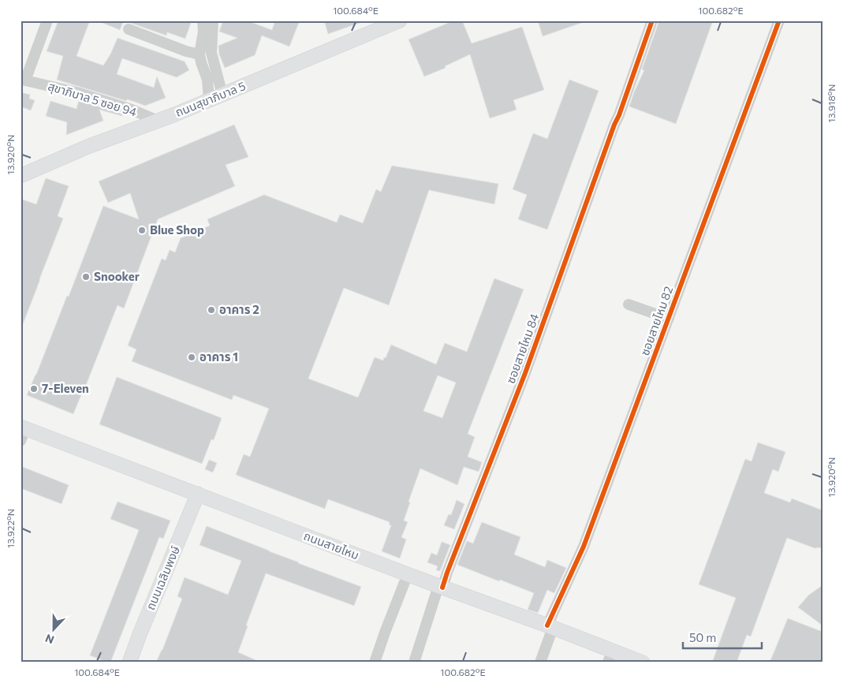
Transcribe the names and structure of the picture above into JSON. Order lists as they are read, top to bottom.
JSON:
{
  "streets": {
    "main road": ["ถนนสุขาภิบาล 5", "ถนนสายไหม", "ถนนเฉลิมพงษ์"],
    "street": ["สุขาภิบาล 5 ซอย 94", "ซอยสายไหม 82", "ซอยสายไหม 84"]
  },
  "crossings": [
    ["สุขาภิบาล 5 ซอย 94", "ถนนสุขาภิบาล 5"],
    ["ซอยสายไหม 82", "ถนนสายไหม"],
    ["ซอยสายไหม 84", "ถนนสายไหม"],
    ["ถนนสายไหม", "ถนนเฉลิมพงษ์"]
  ],
  "places": [
    "Blue Shop",
    "Snooker",
    "อาคาร 2",
    "อาคาร 1",
    "7-Eleven"
  ],
  "scale_bar": "50 m",
  "north": "bottom",
  "coordinates": [
    "100.684°E",
    "100.682°E",
    "13.918°N",
    "13.920°N",
    "13.922°N"
  ]
}
